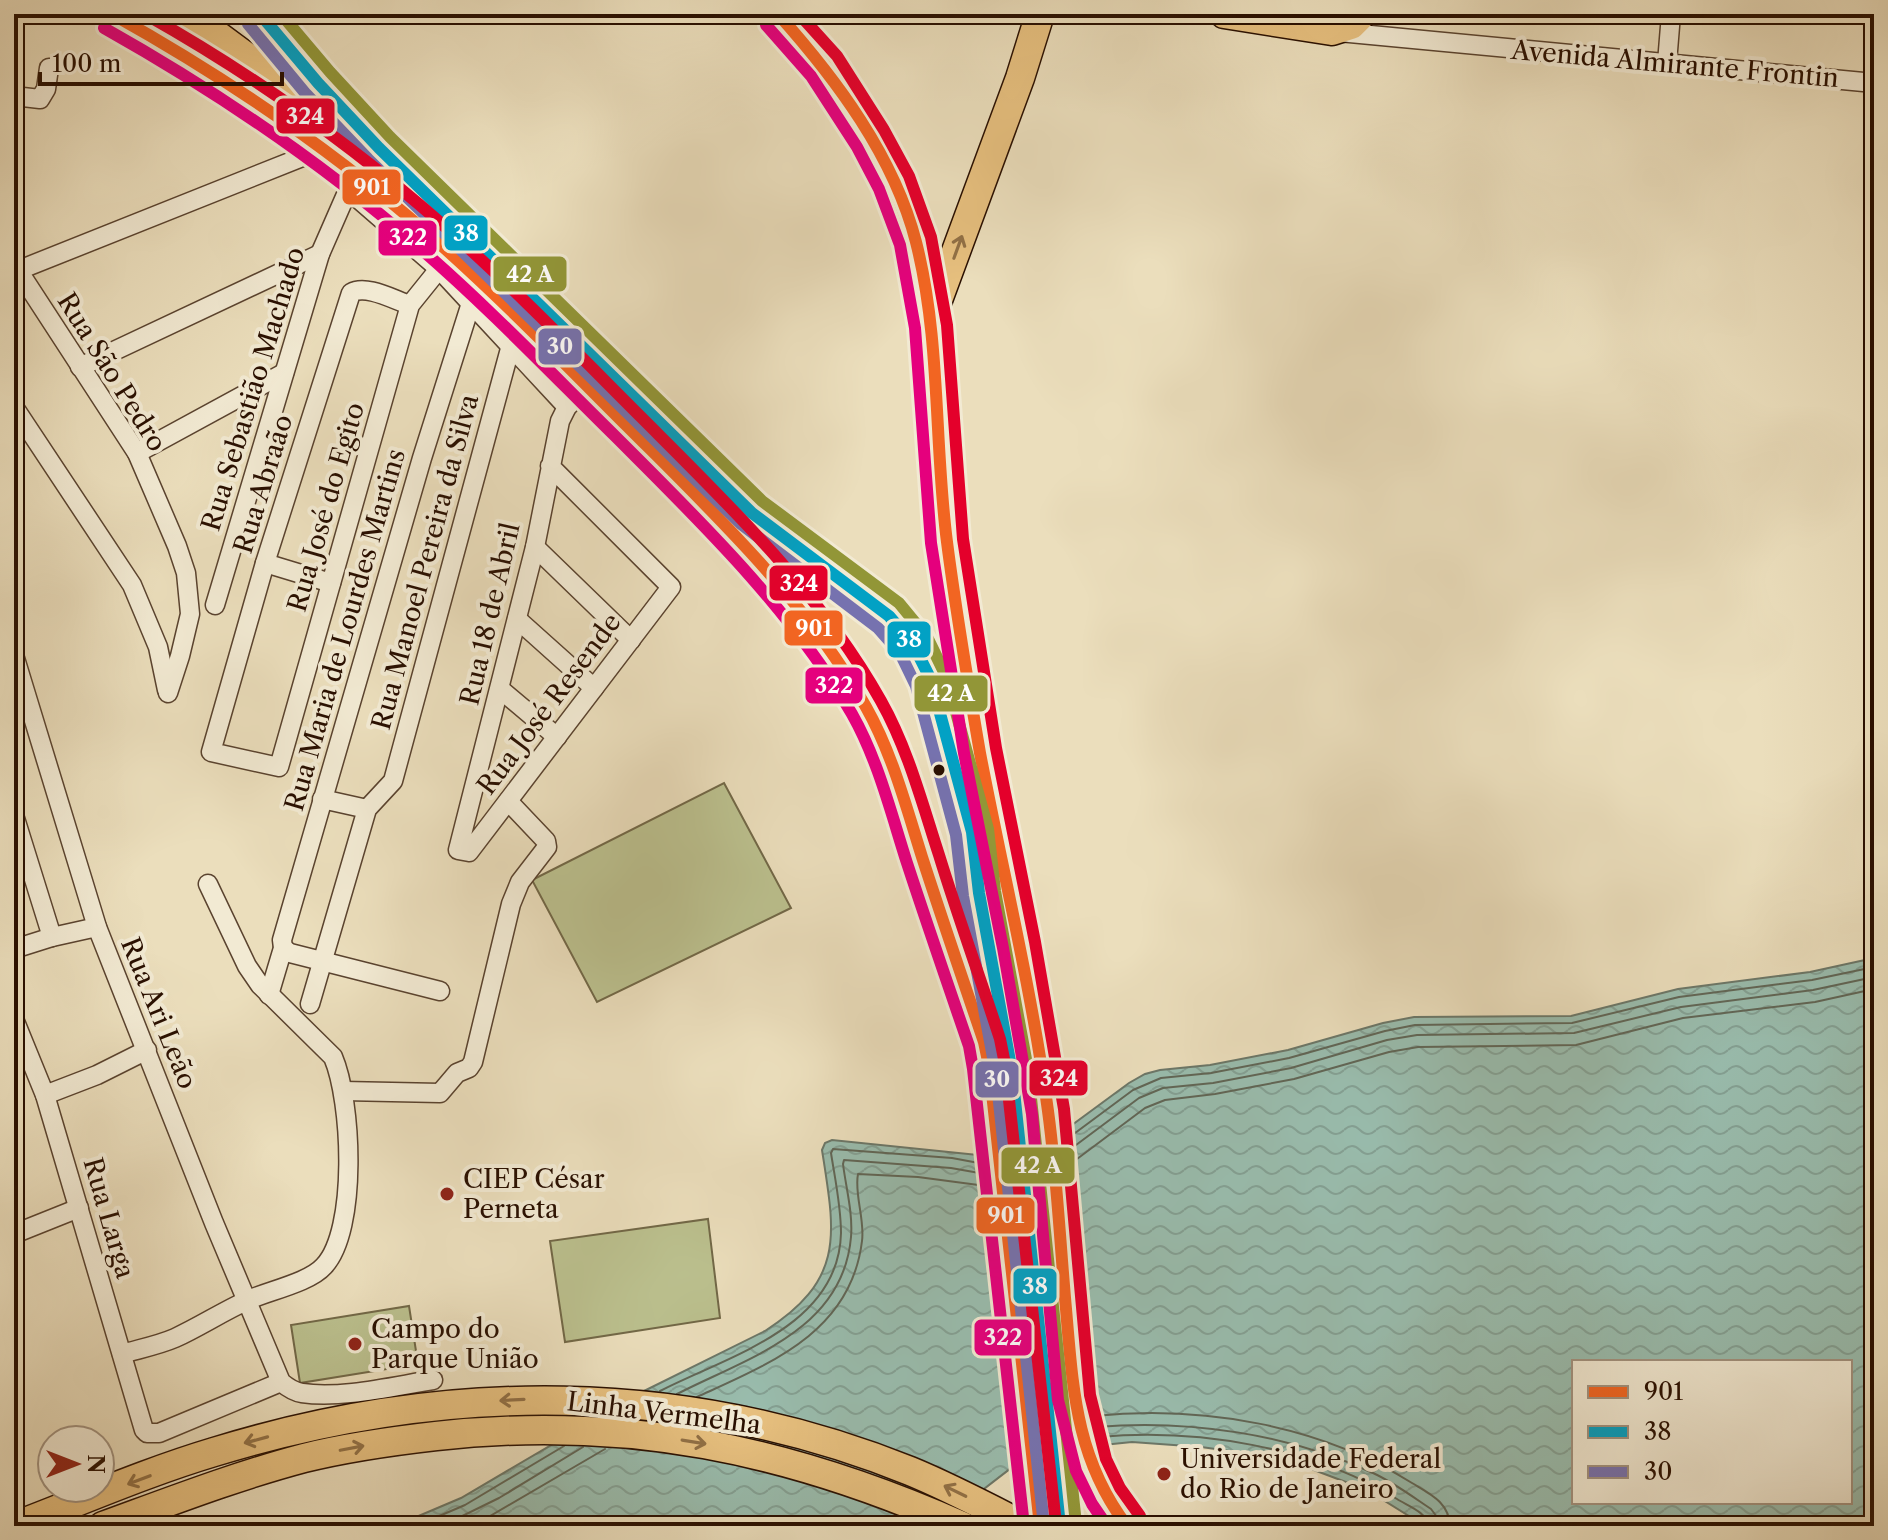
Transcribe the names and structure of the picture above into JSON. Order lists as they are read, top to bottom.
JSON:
{
  "streets": {
    "highway": ["Avenida Almirante Frontin", "Linha Vermelha"],
    "street": [
      "Rua São Pedro",
      "Rua Sebastião Machado",
      "Rua Abraão",
      "Rua José do Egito",
      "Rua Manoel Pereira da Silva",
      "Rua 18 de Abril",
      "Rua Maria de Lourdes Martins",
      "Rua José Resende",
      "Rua Ari Leão",
      "Rua Larga"
    ]
  },
  "crossings": [
    ["Rua Abraão", "Rua José do Egito"],
    ["Rua 18 de Abril", "Rua José Resende"],
    ["Rua Ari Leão", "Rua Larga"]
  ],
  "places": ["CIEP César Perneta", "Campo do Parque União", "Universidade Federal do Rio de Janeiro"],
  "lines": [
    "transit line 901",
    "transit line 38",
    "transit line 324",
    "transit line 30",
    "transit line 322"
  ],
  "legend": ["901", "38", "30"],
  "scale_bar": "100 m",
  "north": "right"
}
